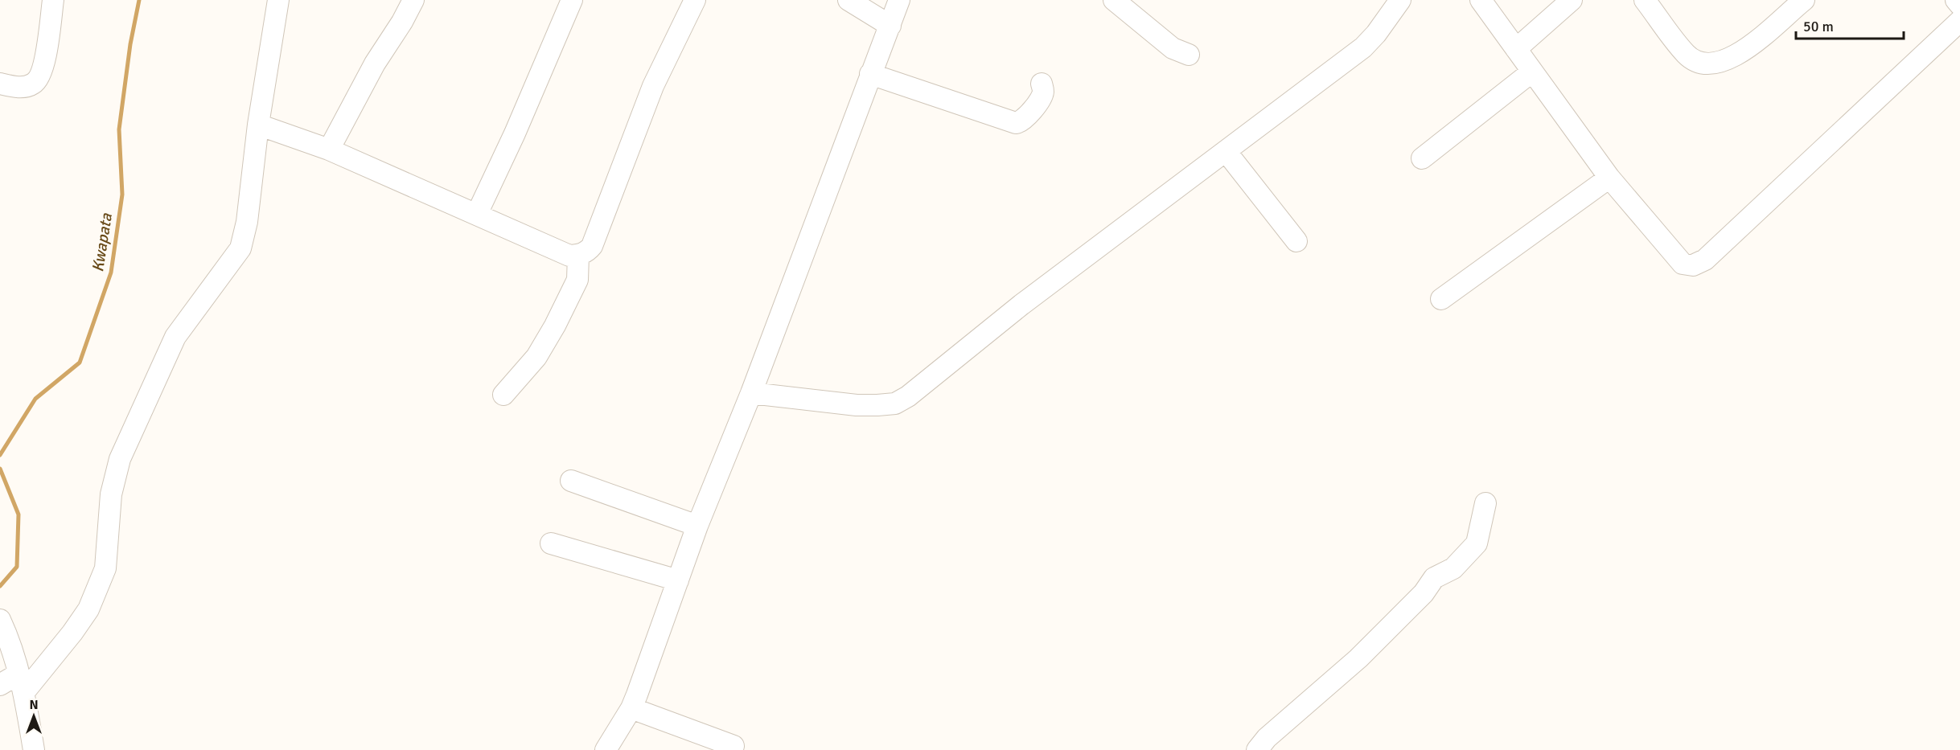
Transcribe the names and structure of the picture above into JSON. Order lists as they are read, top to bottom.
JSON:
{
  "water": ["Kwapata"],
  "scale_bar": "50 m",
  "north": "top"
}
